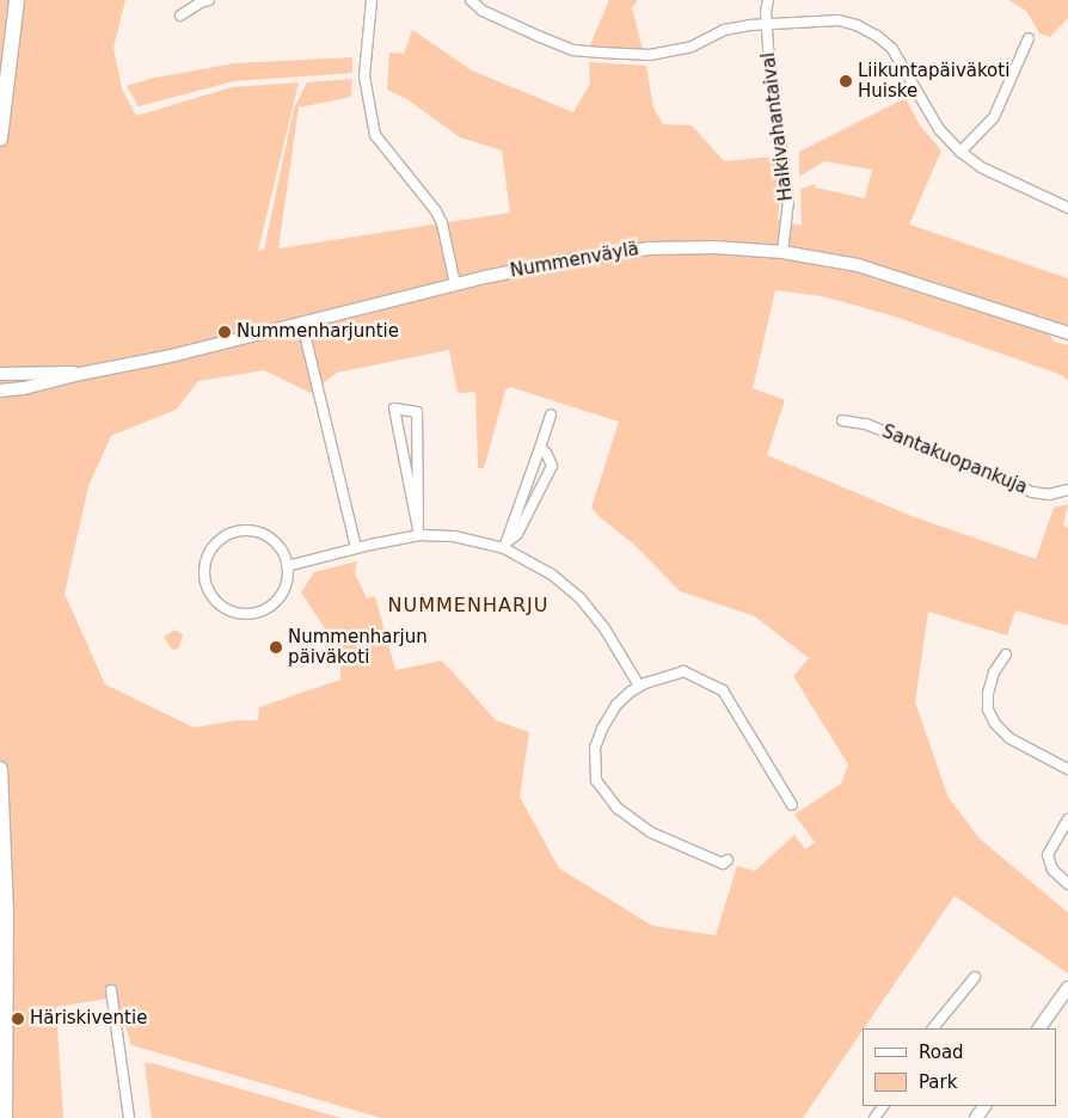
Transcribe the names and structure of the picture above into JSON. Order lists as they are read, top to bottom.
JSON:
{
  "streets": {
    "street": ["Halkivahantaival", "Nummenväylä", "Santakuopankuja"]
  },
  "crossings": [
    ["Halkivahantaival", "Nummenväylä"]
  ],
  "districts": ["NUMMENHARJU"],
  "places": [
    "Liikuntapäiväkoti Huiske",
    "Nummenharjuntie",
    "Nummenharjun päiväkoti",
    "Häriskiventie"
  ],
  "legend": ["Road", "Park"]
}
